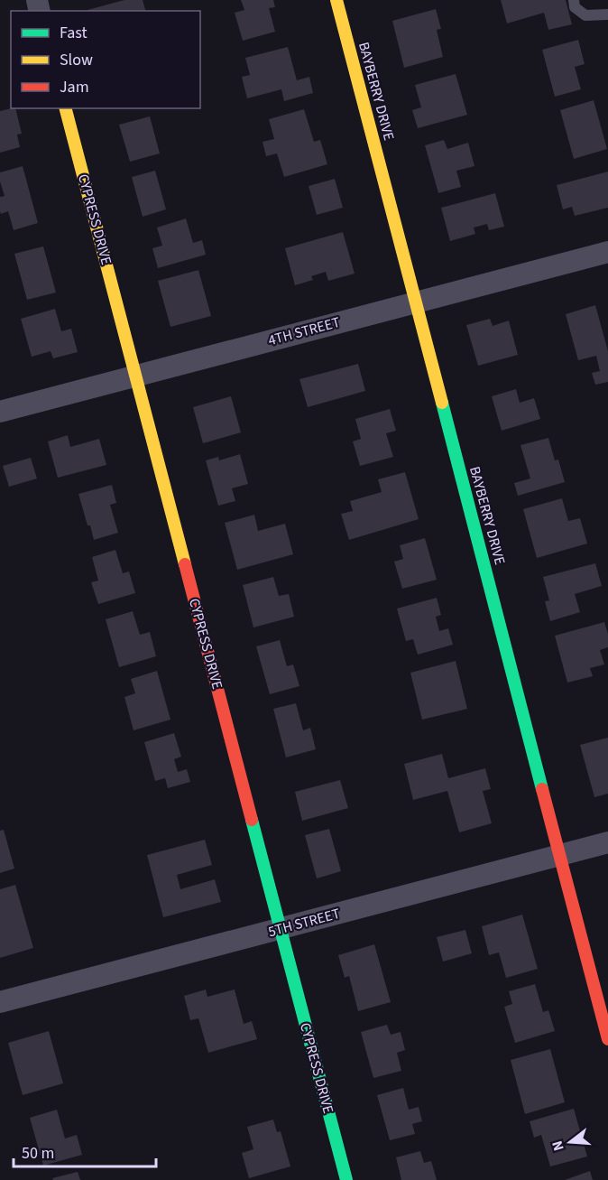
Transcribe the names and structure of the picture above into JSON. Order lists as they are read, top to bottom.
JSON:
{
  "streets": {
    "street": [
      "BAYBERRY DRIVE",
      "CYPRESS DRIVE",
      "4TH STREET",
      "5TH STREET"
    ]
  },
  "crossings": [
    ["BAYBERRY DRIVE", "4TH STREET"],
    ["BAYBERRY DRIVE", "5TH STREET"],
    ["CYPRESS DRIVE", "4TH STREET"],
    ["CYPRESS DRIVE", "5TH STREET"]
  ],
  "legend": ["Fast", "Slow", "Jam"],
  "scale_bar": "50 m",
  "north": "left"
}
